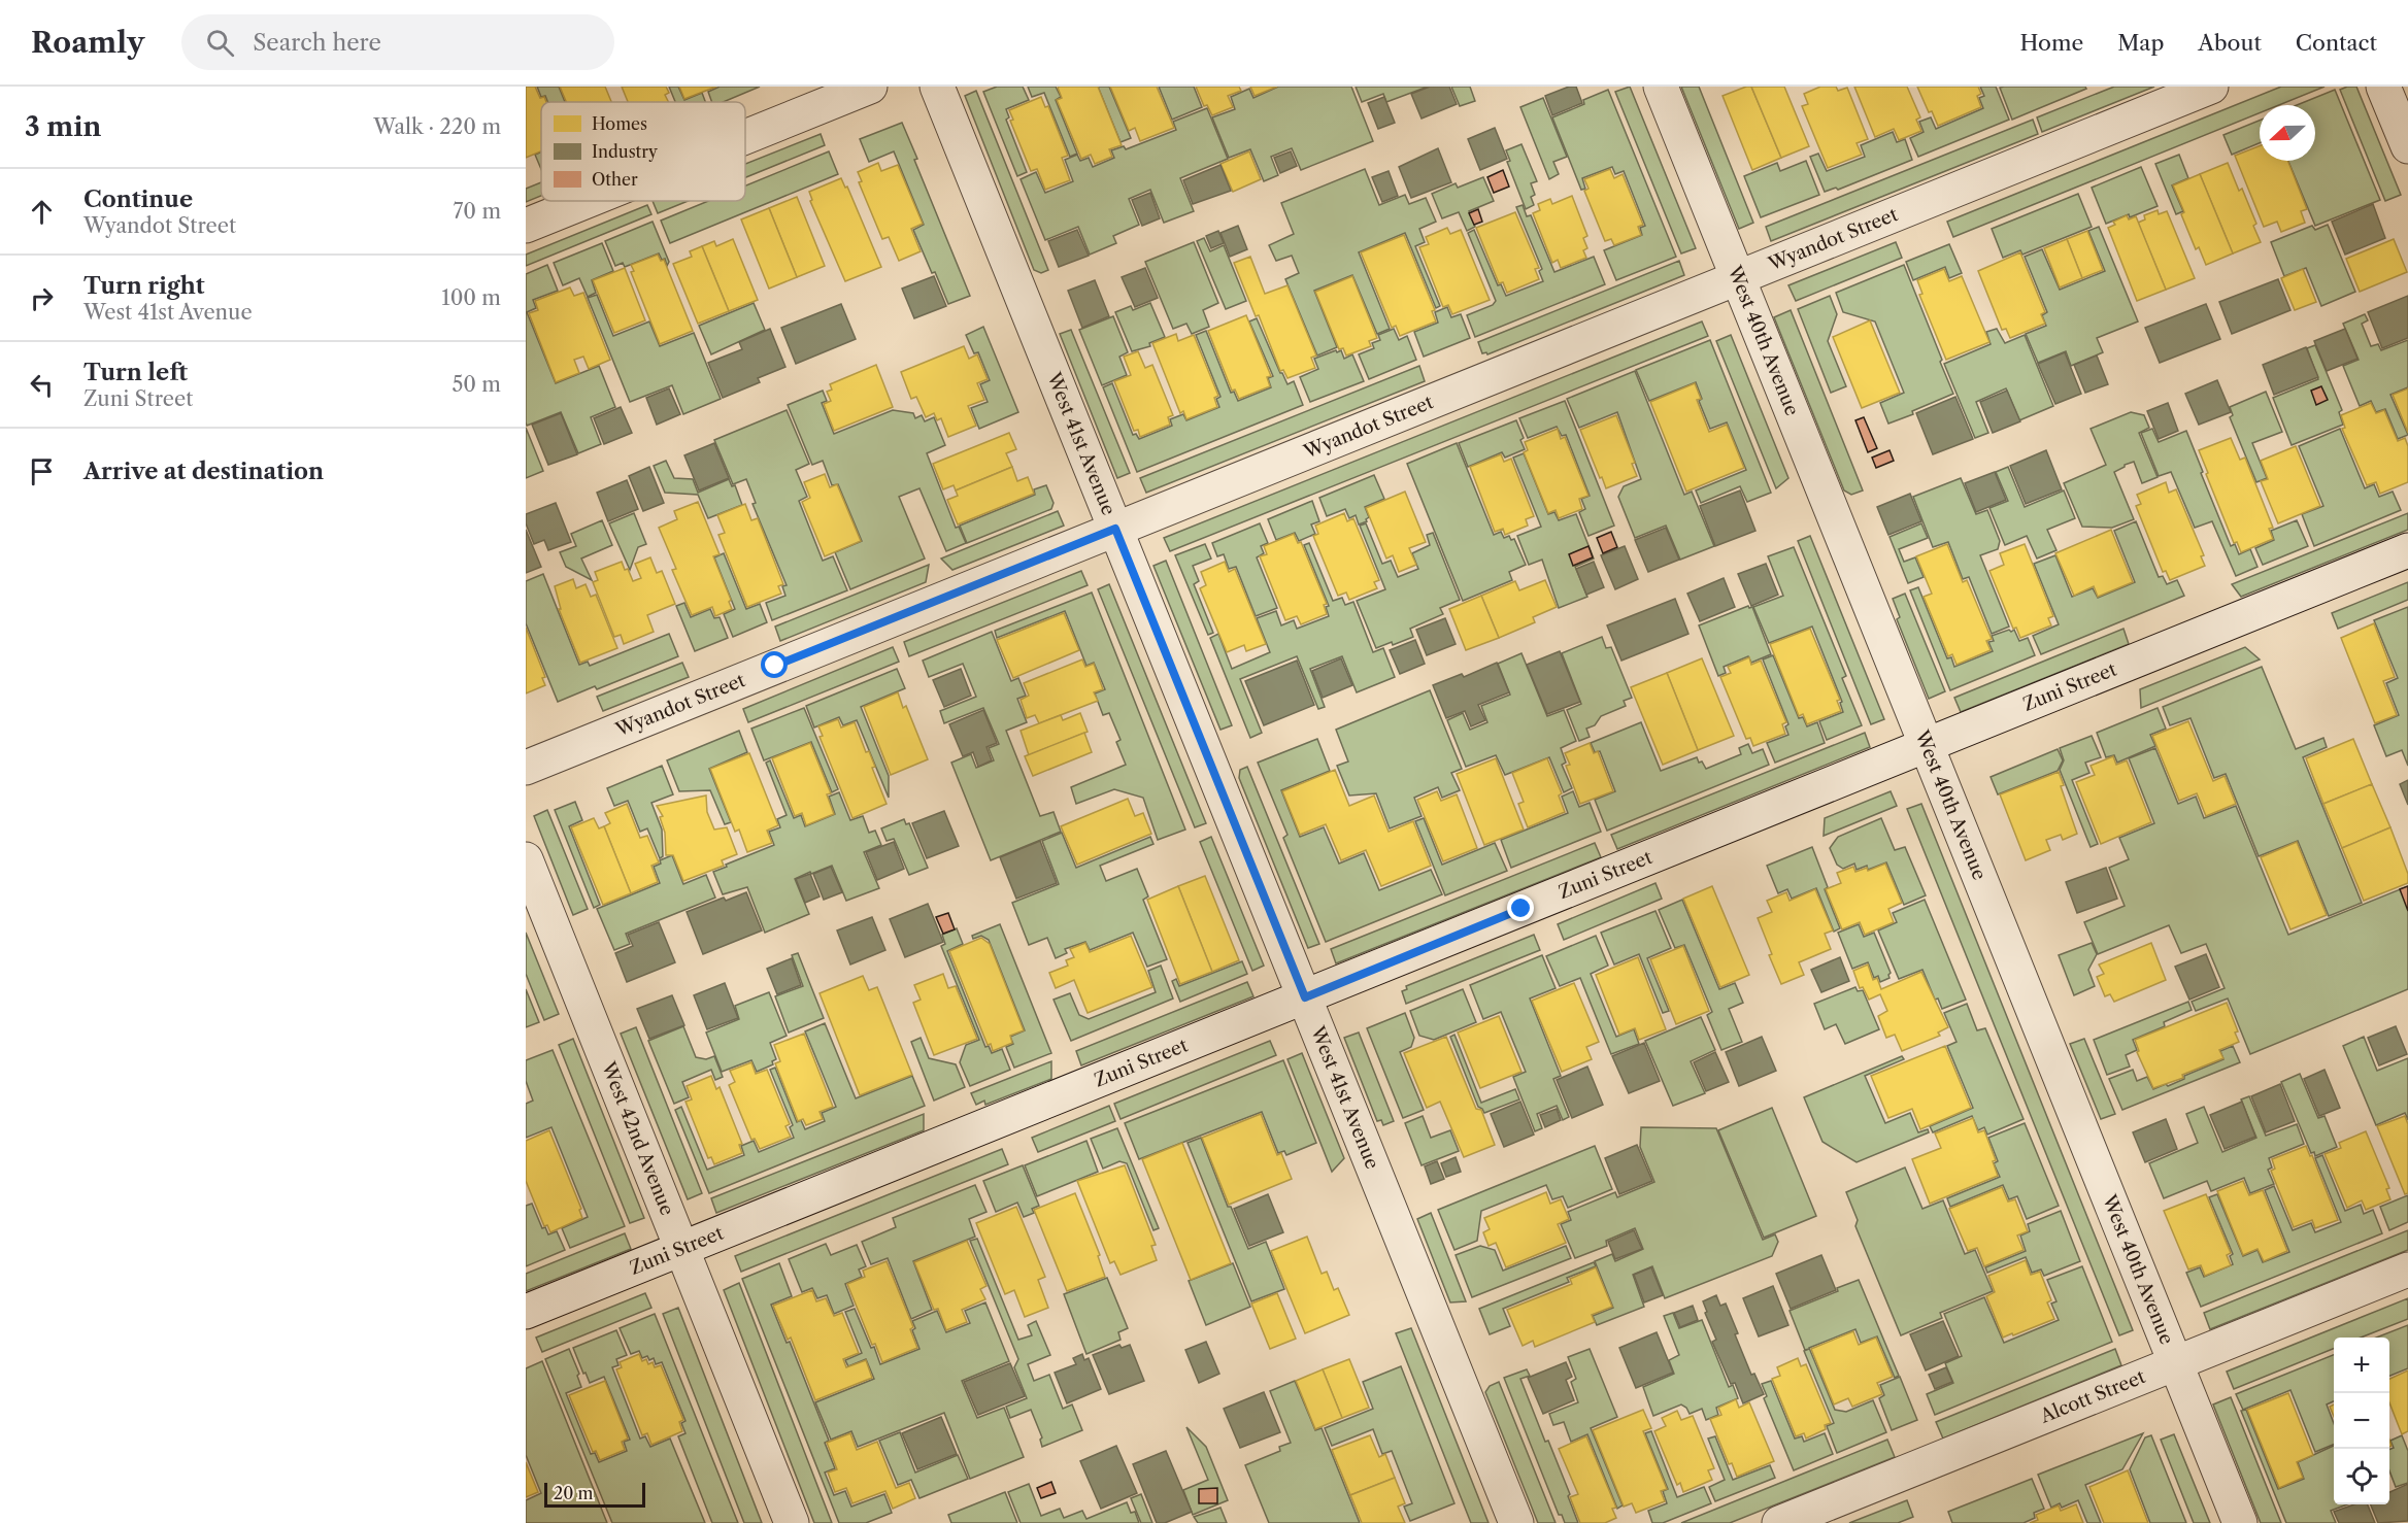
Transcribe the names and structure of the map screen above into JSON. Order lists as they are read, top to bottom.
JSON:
{
  "streets": {
    "street": [
      "Wyandot Street",
      "West 40th Avenue",
      "West 41st Avenue",
      "Zuni Street",
      "West 42nd Avenue",
      "Alcott Street"
    ]
  },
  "crossings": [
    ["Wyandot Street", "West 40th Avenue"],
    ["Wyandot Street", "West 41st Avenue"],
    ["West 40th Avenue", "Zuni Street"],
    ["West 40th Avenue", "Alcott Street"],
    ["West 41st Avenue", "Zuni Street"],
    ["Zuni Street", "West 42nd Avenue"]
  ],
  "legend": ["Homes", "Industry", "Other"],
  "scale_bar": "20 m",
  "north": "left",
  "page": {
    "header": "Roamly",
    "search": "Search here",
    "nav": [
      "Home",
      "Map",
      "About",
      "Contact"
    ],
    "heading": ["3 min", "Walk · 220 m"],
    "list": [
      ["Continue", "Wyandot Street", "70 m"],
      ["Turn right", "West 41st Avenue", "100 m"],
      ["Turn left", "Zuni Street", "50 m"],
      "Arrive at destination"
    ],
    "map_buttons": ["+", "−"],
    "scale": "20 m"
  }
}
